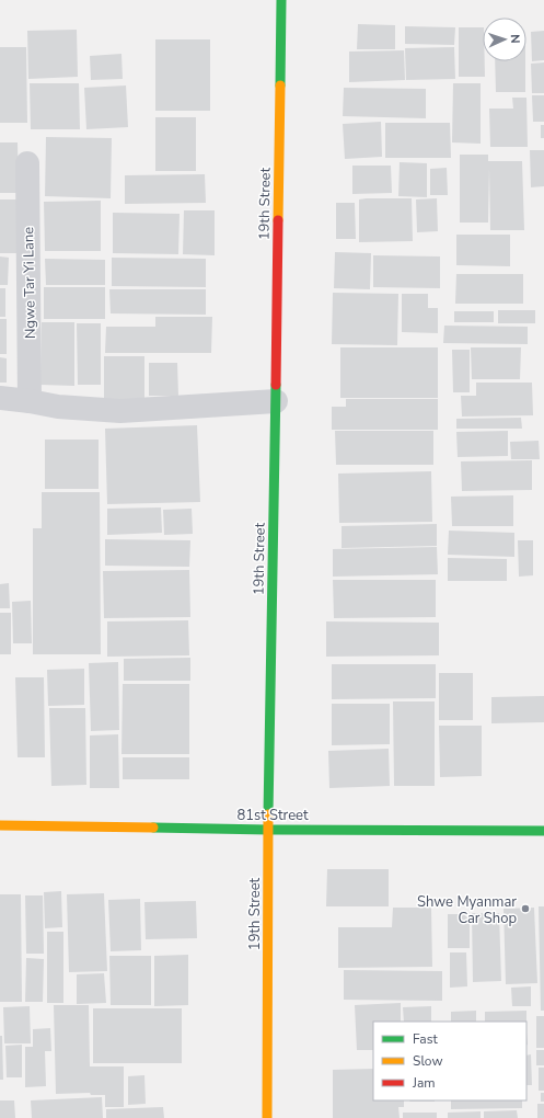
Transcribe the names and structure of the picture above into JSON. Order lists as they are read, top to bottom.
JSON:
{
  "streets": {
    "street": ["19th Street", "Ngwe Tar Yi Lane", "81st Street"]
  },
  "crossings": [
    ["19th Street", "81st Street"]
  ],
  "places": ["Shwe Myanmar Car Shop"],
  "legend": ["Fast", "Slow", "Jam"],
  "north": "right"
}
